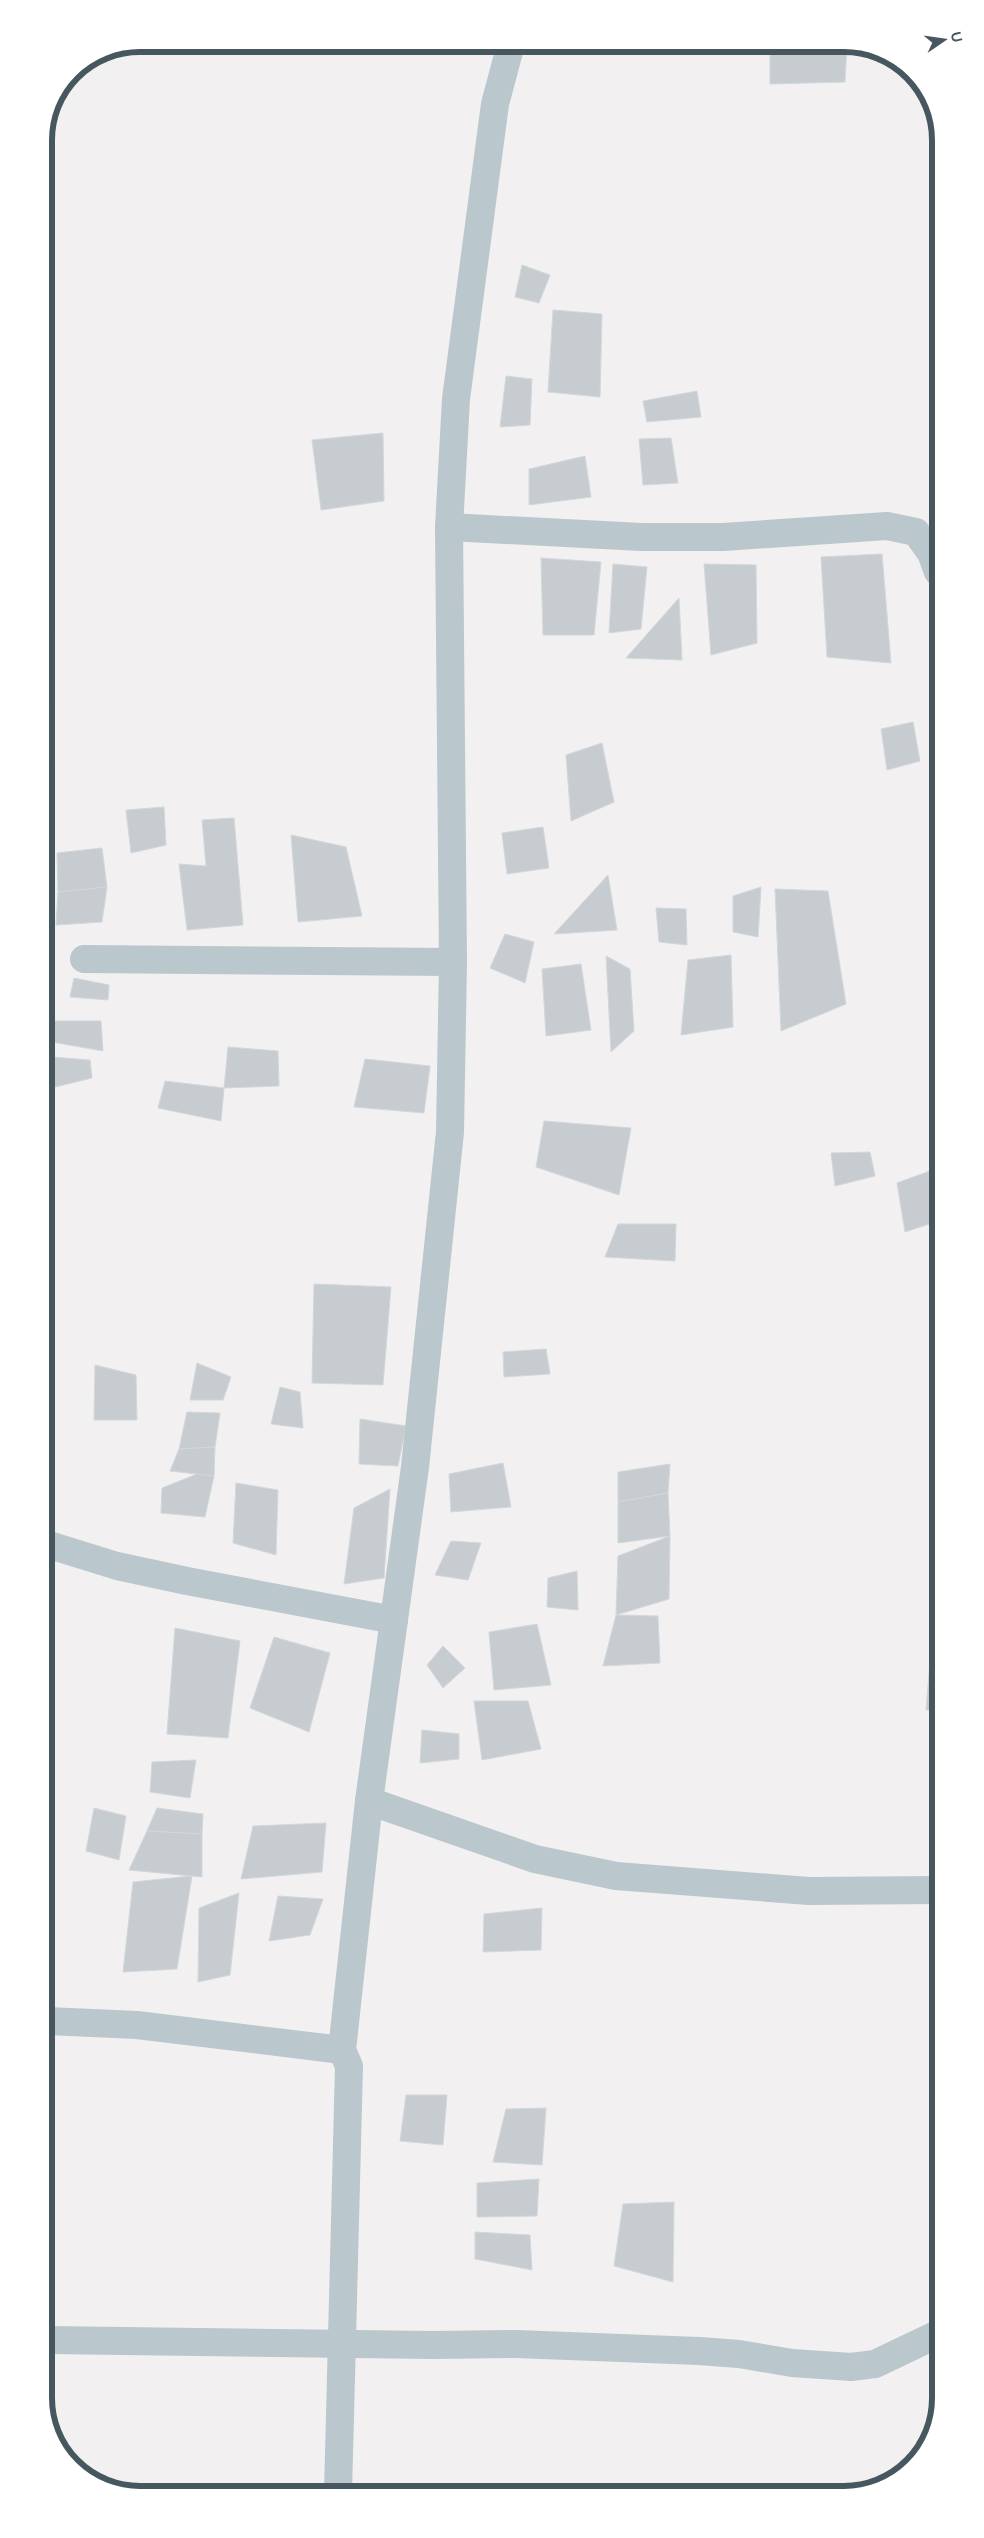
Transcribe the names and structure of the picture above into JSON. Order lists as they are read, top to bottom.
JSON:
{
  "north": "right"
}
